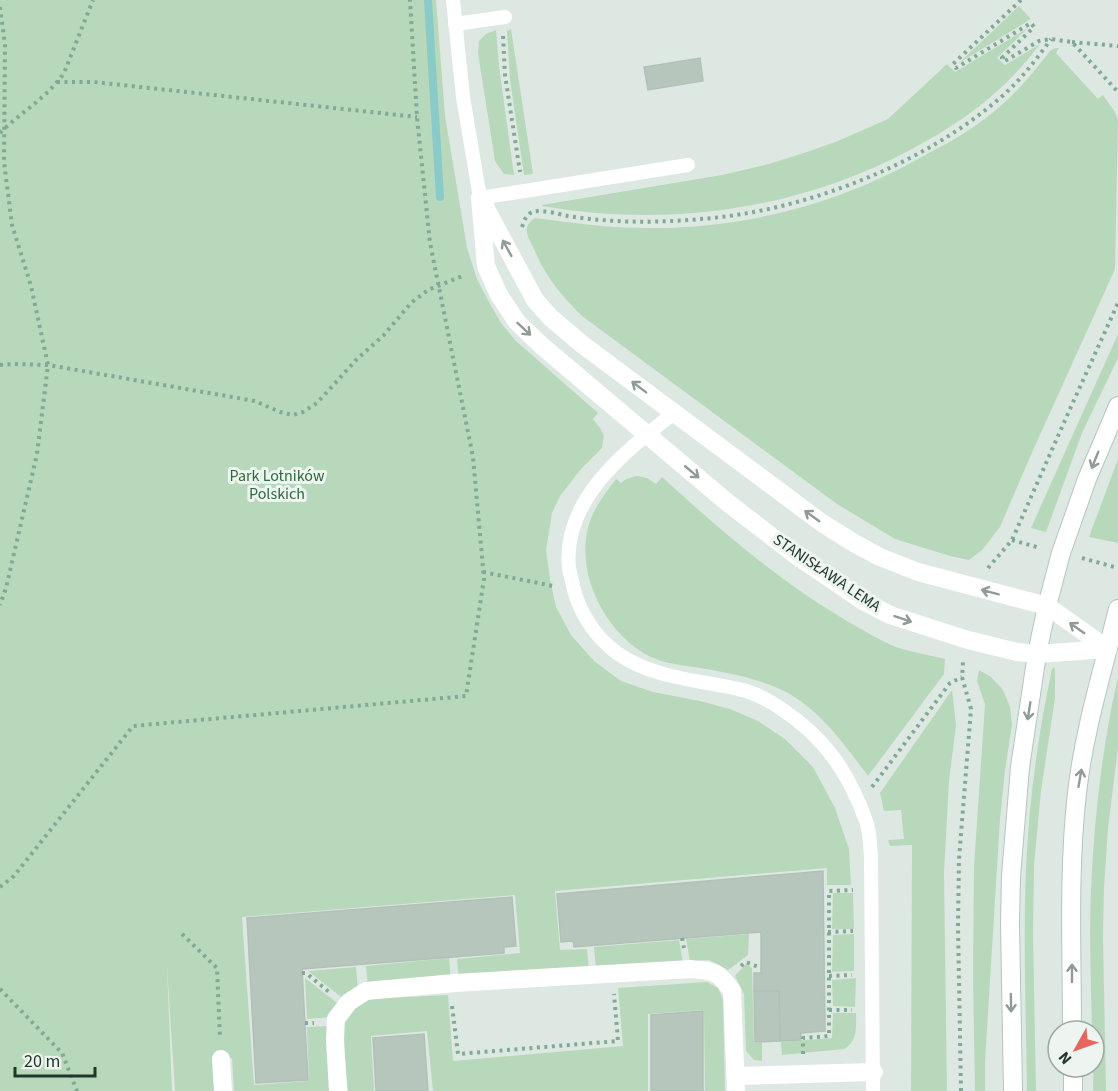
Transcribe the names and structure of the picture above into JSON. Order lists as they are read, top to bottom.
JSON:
{
  "streets": {
    "street": ["STANISŁAWA LEMA"]
  },
  "parks": ["Park Lotników Polskich"],
  "scale_bar": "20 m",
  "north": "bottom left"
}
